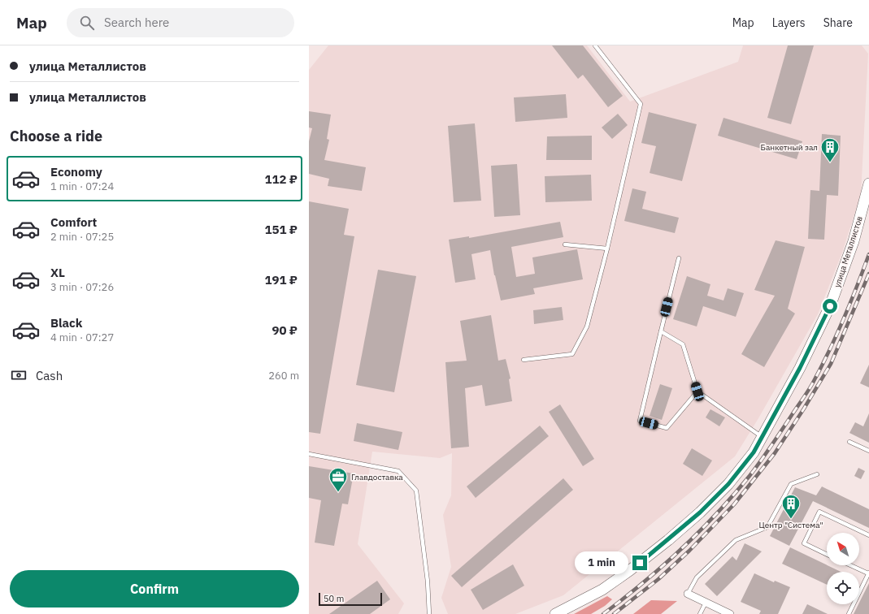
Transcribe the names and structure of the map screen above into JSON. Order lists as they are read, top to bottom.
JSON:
{
  "streets": {
    "main road": ["улица Металлистов"]
  },
  "places": {
    "building": ["Банкетный зал", "Центр \"Система\""],
    "office": ["Главдоставка"]
  },
  "scale_bar": "50 m",
  "north": "top left",
  "page": {
    "header": "Map",
    "search": "Search here",
    "nav": ["Map", "Layers", "Share"],
    "banner": ["улица Металлистов", "улица Металлистов"],
    "heading": "Choose a ride",
    "list": [
      {
        "name": "Economy",
        "note": "1 min · 07:24",
        "value": "112 ₽"
      },
      {
        "name": "Comfort",
        "note": "2 min · 07:25",
        "value": "151 ₽"
      },
      {
        "name": "XL",
        "note": "3 min · 07:26",
        "value": "191 ₽"
      },
      {
        "name": "Black",
        "note": "4 min · 07:27",
        "value": "90 ₽"
      }
    ],
    "pay": ["Cash", "260 m"],
    "bubble": "1 min",
    "buttons": "Confirm",
    "scale": "50 m"
  }
}
